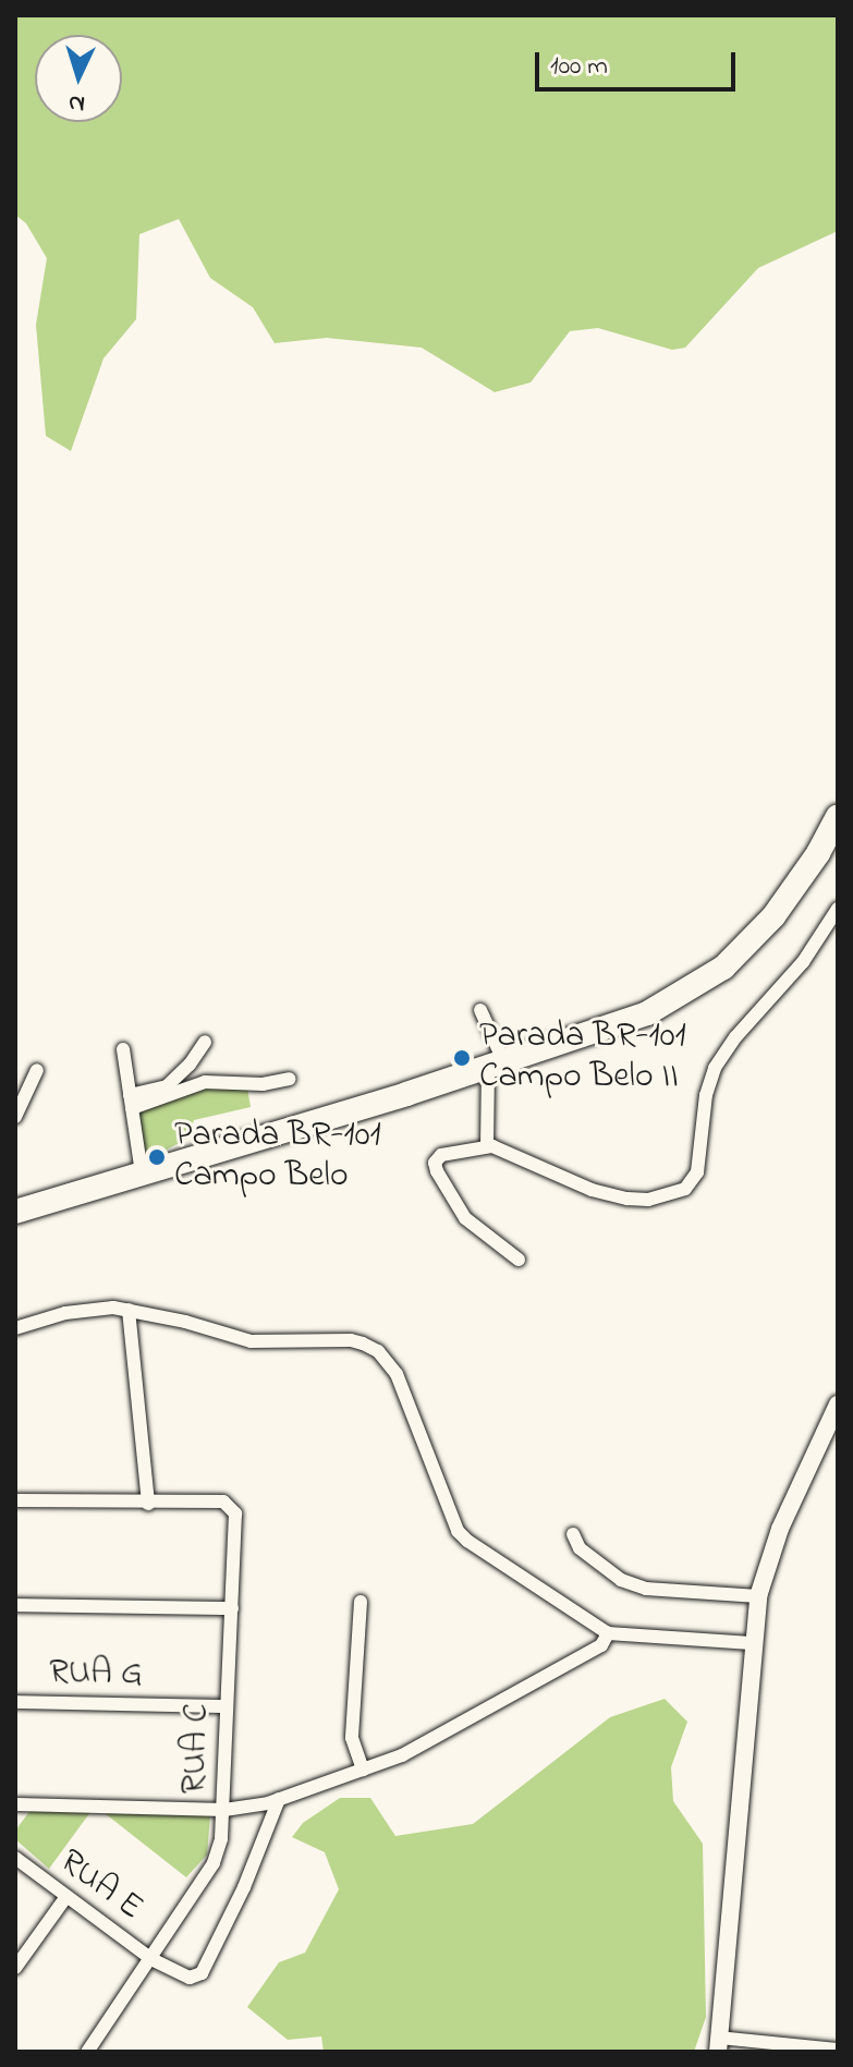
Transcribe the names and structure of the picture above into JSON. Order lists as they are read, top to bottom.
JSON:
{
  "streets": {
    "street": ["RUA G", "RUA C", "RUA E"]
  },
  "crossings": [
    ["RUA G", "RUA C"],
    ["RUA C", "RUA E"]
  ],
  "places": ["Parada BR-101 Campo Belo II", "Parada BR-101 Campo Belo"],
  "scale_bar": "100 m",
  "north": "bottom"
}
